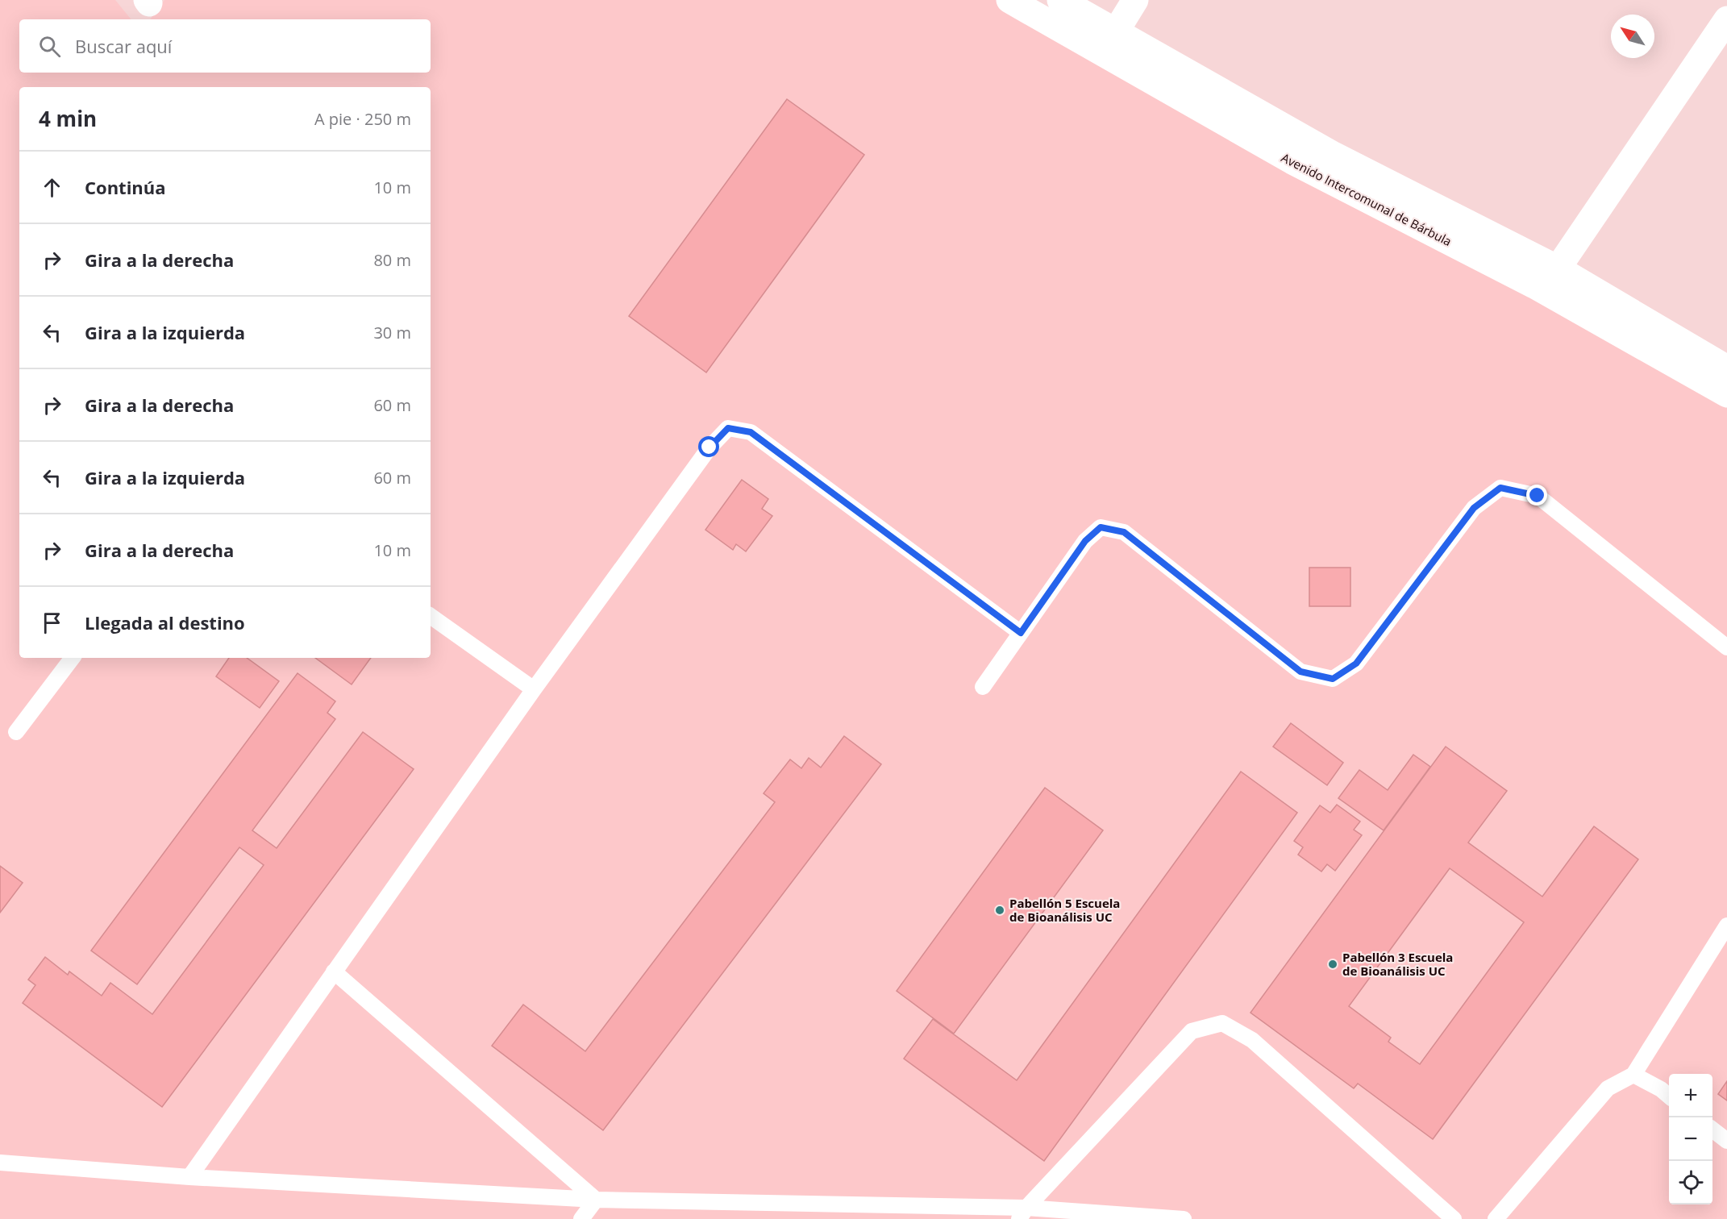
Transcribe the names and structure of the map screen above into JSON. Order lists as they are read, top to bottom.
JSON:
{
  "streets": {
    "street": ["Avenido Intercomunal de Bárbula"]
  },
  "places": ["Pabellón 5 Escuela de Bioanálisis UC", "Pabellón 3 Escuela de Bioanálisis UC"],
  "north": "top left",
  "page": {
    "search": "Buscar aquí",
    "heading": ["4 min", "A pie · 250 m"],
    "list": [
      ["Continúa", "10 m"],
      ["Gira a la derecha", "80 m"],
      ["Gira a la izquierda", "30 m"],
      ["Gira a la derecha", "60 m"],
      ["Gira a la izquierda", "60 m"],
      ["Gira a la derecha", "10 m"],
      "Llegada al destino"
    ],
    "map_buttons": ["+", "−"]
  }
}
